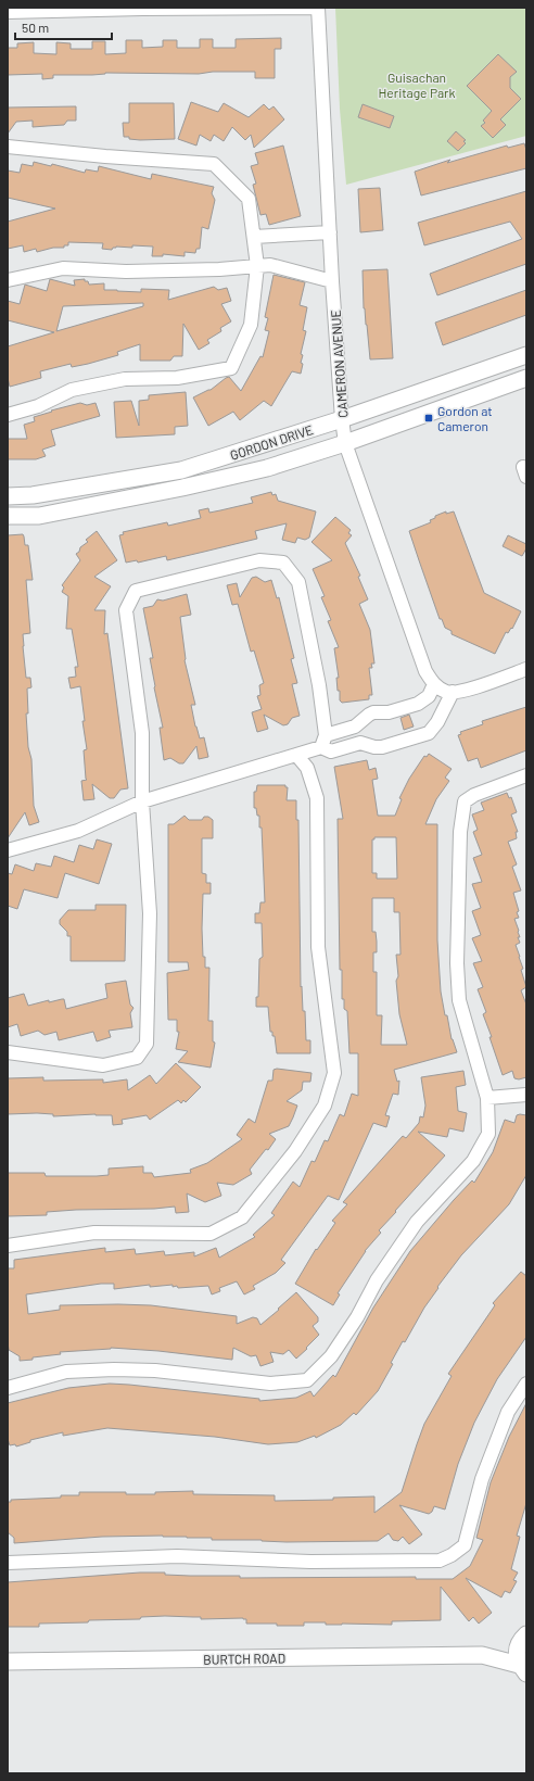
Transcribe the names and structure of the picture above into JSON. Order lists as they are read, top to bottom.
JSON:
{
  "streets": {
    "main road": ["GORDON DRIVE", "BURTCH ROAD"],
    "street": ["CAMERON AVENUE"]
  },
  "crossings": [
    ["CAMERON AVENUE", "GORDON DRIVE"]
  ],
  "parks": ["Guisachan Heritage Park"],
  "places": {
    "transit": ["Gordon at Cameron"]
  },
  "scale_bar": "50 m"
}
